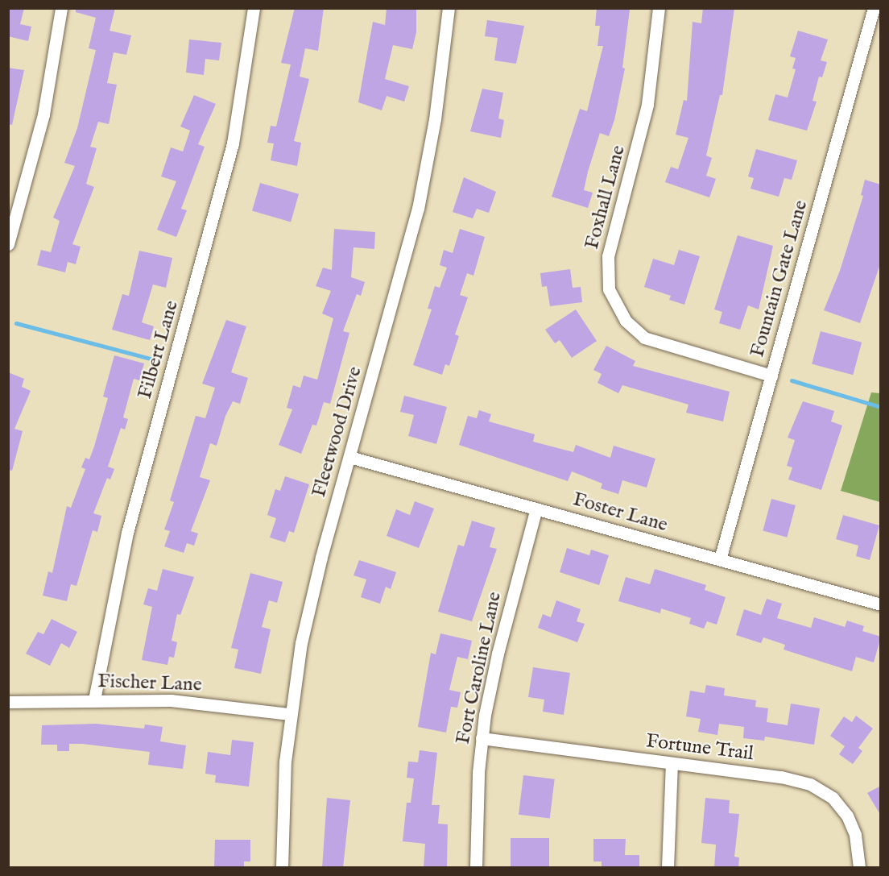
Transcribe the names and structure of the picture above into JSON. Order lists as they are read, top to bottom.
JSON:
{
  "streets": {
    "street": [
      "Foxhall Lane",
      "Fountain Gate Lane",
      "Filbert Lane",
      "Fleetwood Drive",
      "Foster Lane",
      "Fort Caroline Lane",
      "Fischer Lane",
      "Fortune Trail"
    ]
  },
  "crossings": [
    ["Foxhall Lane", "Fountain Gate Lane"],
    ["Fountain Gate Lane", "Foster Lane"],
    ["Filbert Lane", "Fischer Lane"],
    ["Fleetwood Drive", "Foster Lane"],
    ["Fleetwood Drive", "Fischer Lane"],
    ["Foster Lane", "Fort Caroline Lane"],
    ["Fort Caroline Lane", "Fortune Trail"]
  ]
}
